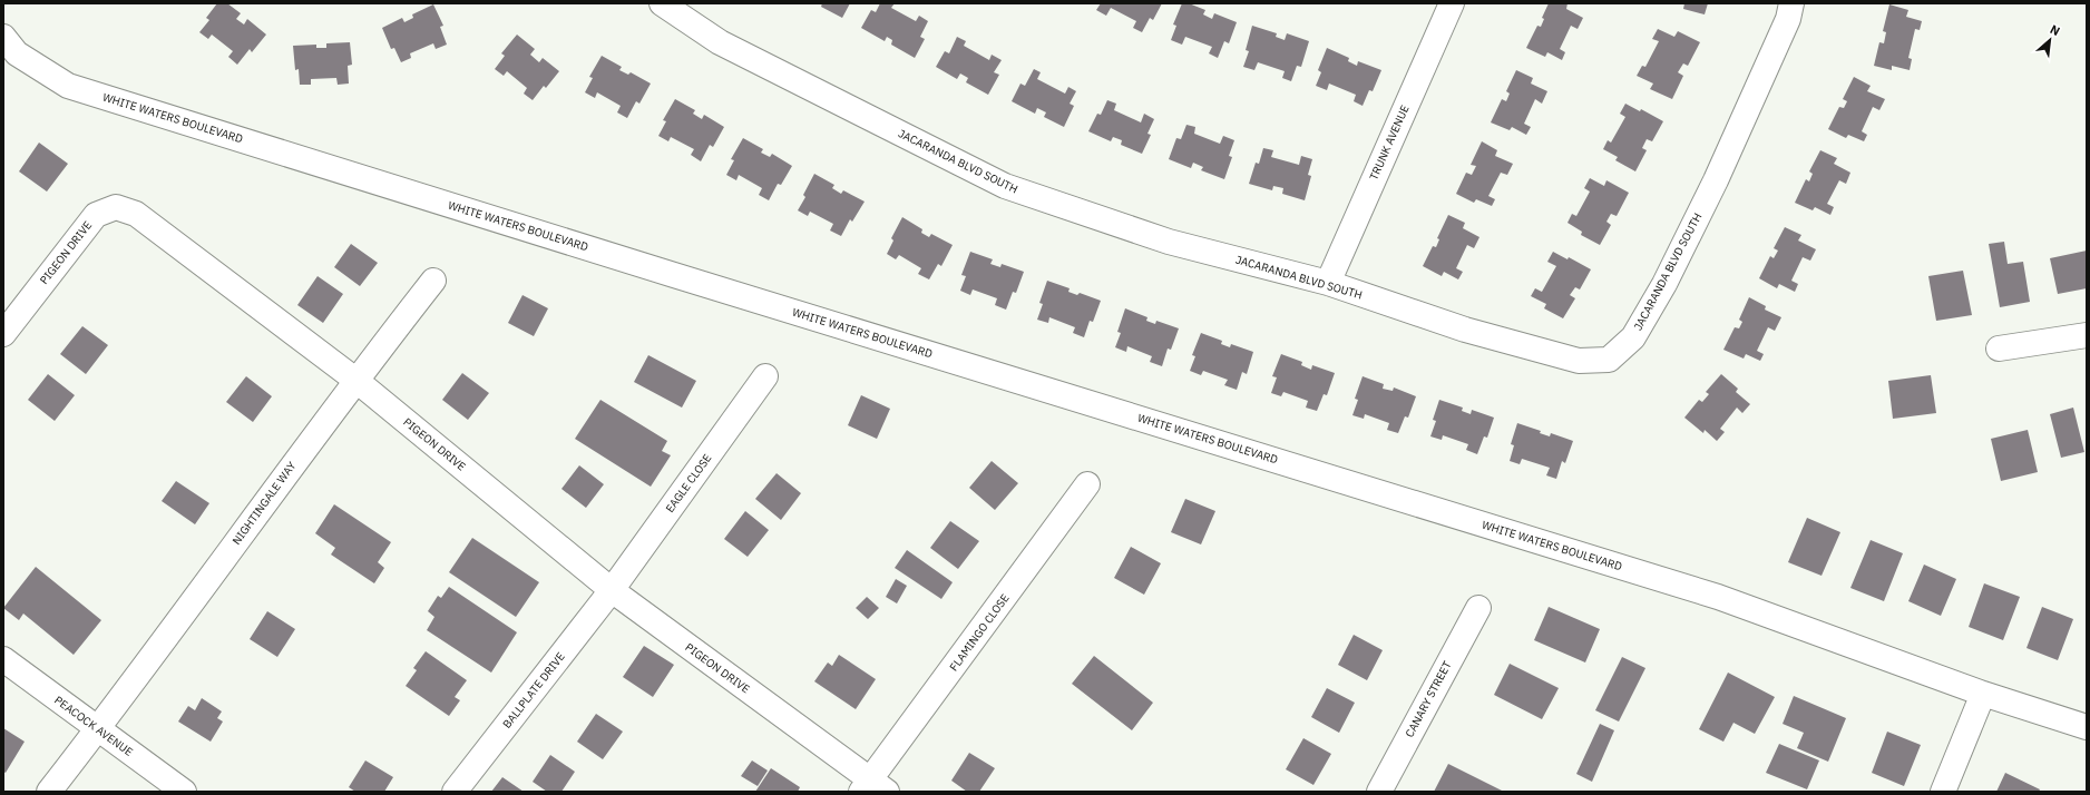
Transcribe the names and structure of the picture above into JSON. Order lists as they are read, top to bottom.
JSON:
{
  "streets": {
    "street": [
      "WHITE WATERS BOULEVARD",
      "TRUNK AVENUE",
      "JACARANDA BLVD SOUTH",
      "PIGEON DRIVE",
      "EAGLE CLOSE",
      "NIGHTINGALE WAY",
      "FLAMINGO CLOSE",
      "BALLPLATE DRIVE",
      "CANARY STREET",
      "PEACOCK AVENUE"
    ]
  },
  "crossings": [
    ["TRUNK AVENUE", "JACARANDA BLVD SOUTH"],
    ["PIGEON DRIVE", "EAGLE CLOSE"],
    ["PIGEON DRIVE", "NIGHTINGALE WAY"],
    ["PIGEON DRIVE", "FLAMINGO CLOSE"],
    ["PIGEON DRIVE", "BALLPLATE DRIVE"],
    ["EAGLE CLOSE", "BALLPLATE DRIVE"],
    ["NIGHTINGALE WAY", "PEACOCK AVENUE"]
  ],
  "north": "top right"
}
